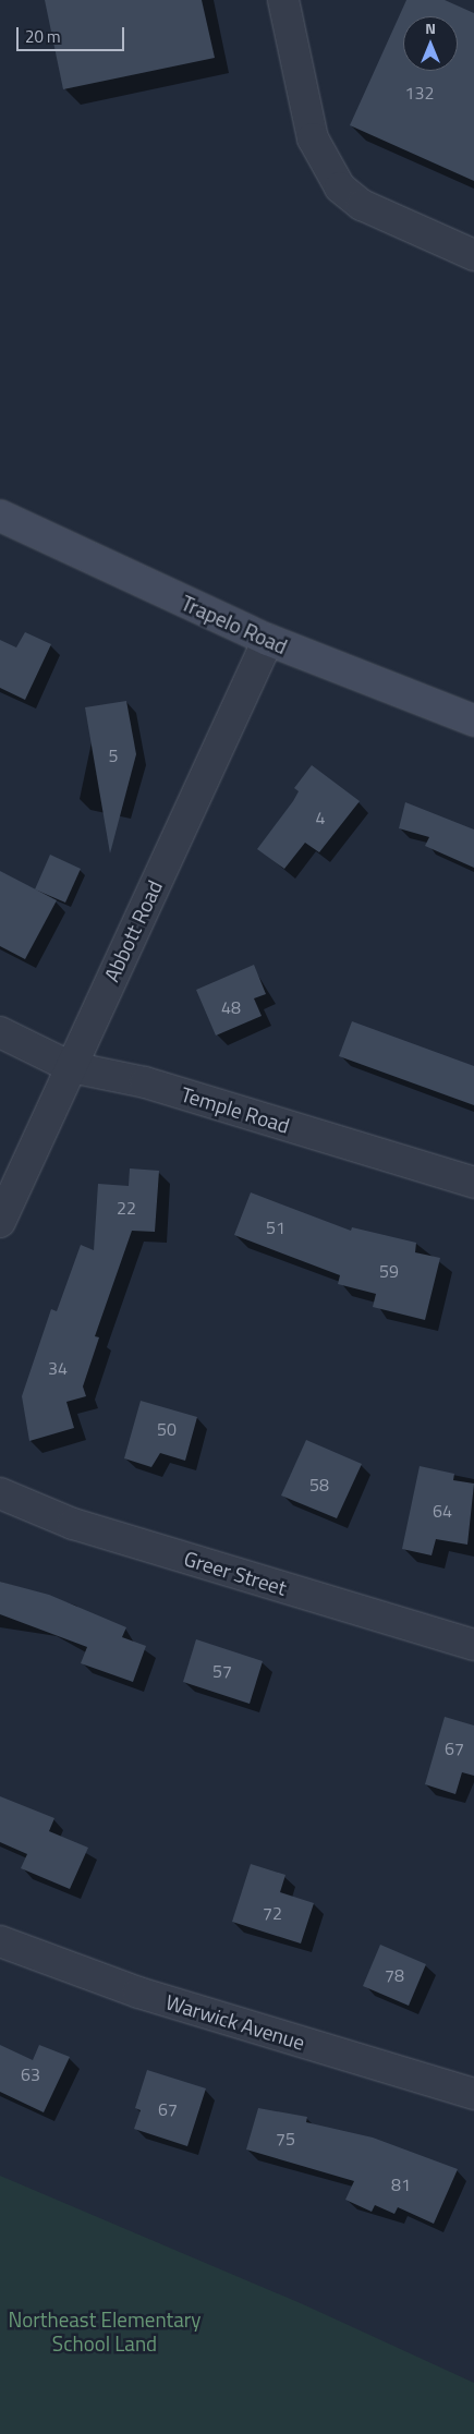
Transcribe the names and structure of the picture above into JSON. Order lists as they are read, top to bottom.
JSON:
{
  "streets": {
    "main road": ["Trapelo Road"],
    "street": [
      "Abbott Road",
      "Temple Road",
      "Greer Street",
      "Warwick Avenue"
    ]
  },
  "crossings": [
    ["Trapelo Road", "Abbott Road"],
    ["Abbott Road", "Temple Road"]
  ],
  "parks": ["Northeast Elementary School Land"],
  "house_numbers": [
    "132",
    "5",
    "4",
    "48",
    "22",
    "51",
    "59",
    "34",
    "50",
    "58",
    "64",
    "57",
    "67",
    "72",
    "78",
    "63",
    "67",
    "75",
    "81"
  ],
  "scale_bar": "20 m",
  "north": "top"
}
